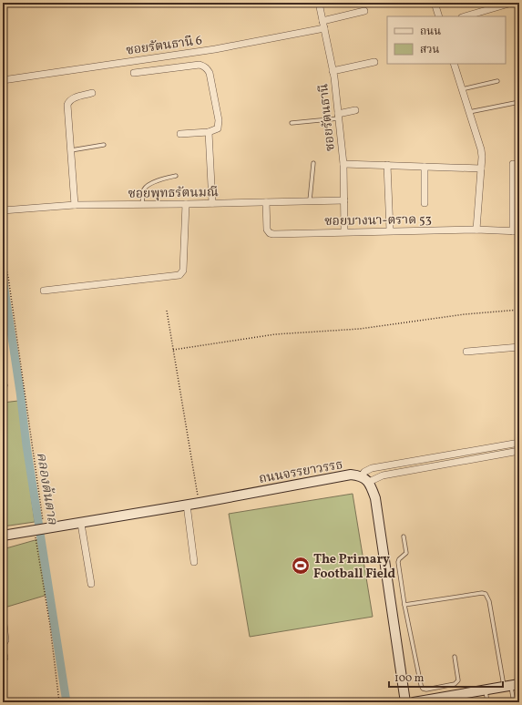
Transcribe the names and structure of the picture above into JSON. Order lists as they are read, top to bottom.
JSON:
{
  "streets": {
    "main road": ["ถนนจรรยาวรรธ"],
    "street": [
      "ซอยรัตนธานี 6",
      "ซอยรัตนธานี",
      "ซอยพุทธรัตนมณี",
      "ซอยบางนา-ตราด 53"
    ]
  },
  "crossings": [
    ["ซอยรัตนธานี 6", "ซอยรัตนธานี"],
    ["ซอยรัตนธานี", "ซอยพุทธรัตนมณี"],
    ["ซอยรัตนธานี", "ซอยบางนา-ตราด 53"],
    ["ซอยพุทธรัตนมณี", "ซอยบางนา-ตราด 53"]
  ],
  "water": ["คลองต้นตาล"],
  "places": {
    "sports": ["The Primary Football Field"]
  },
  "legend": ["ถนน", "สวน"],
  "scale_bar": "100 m"
}
